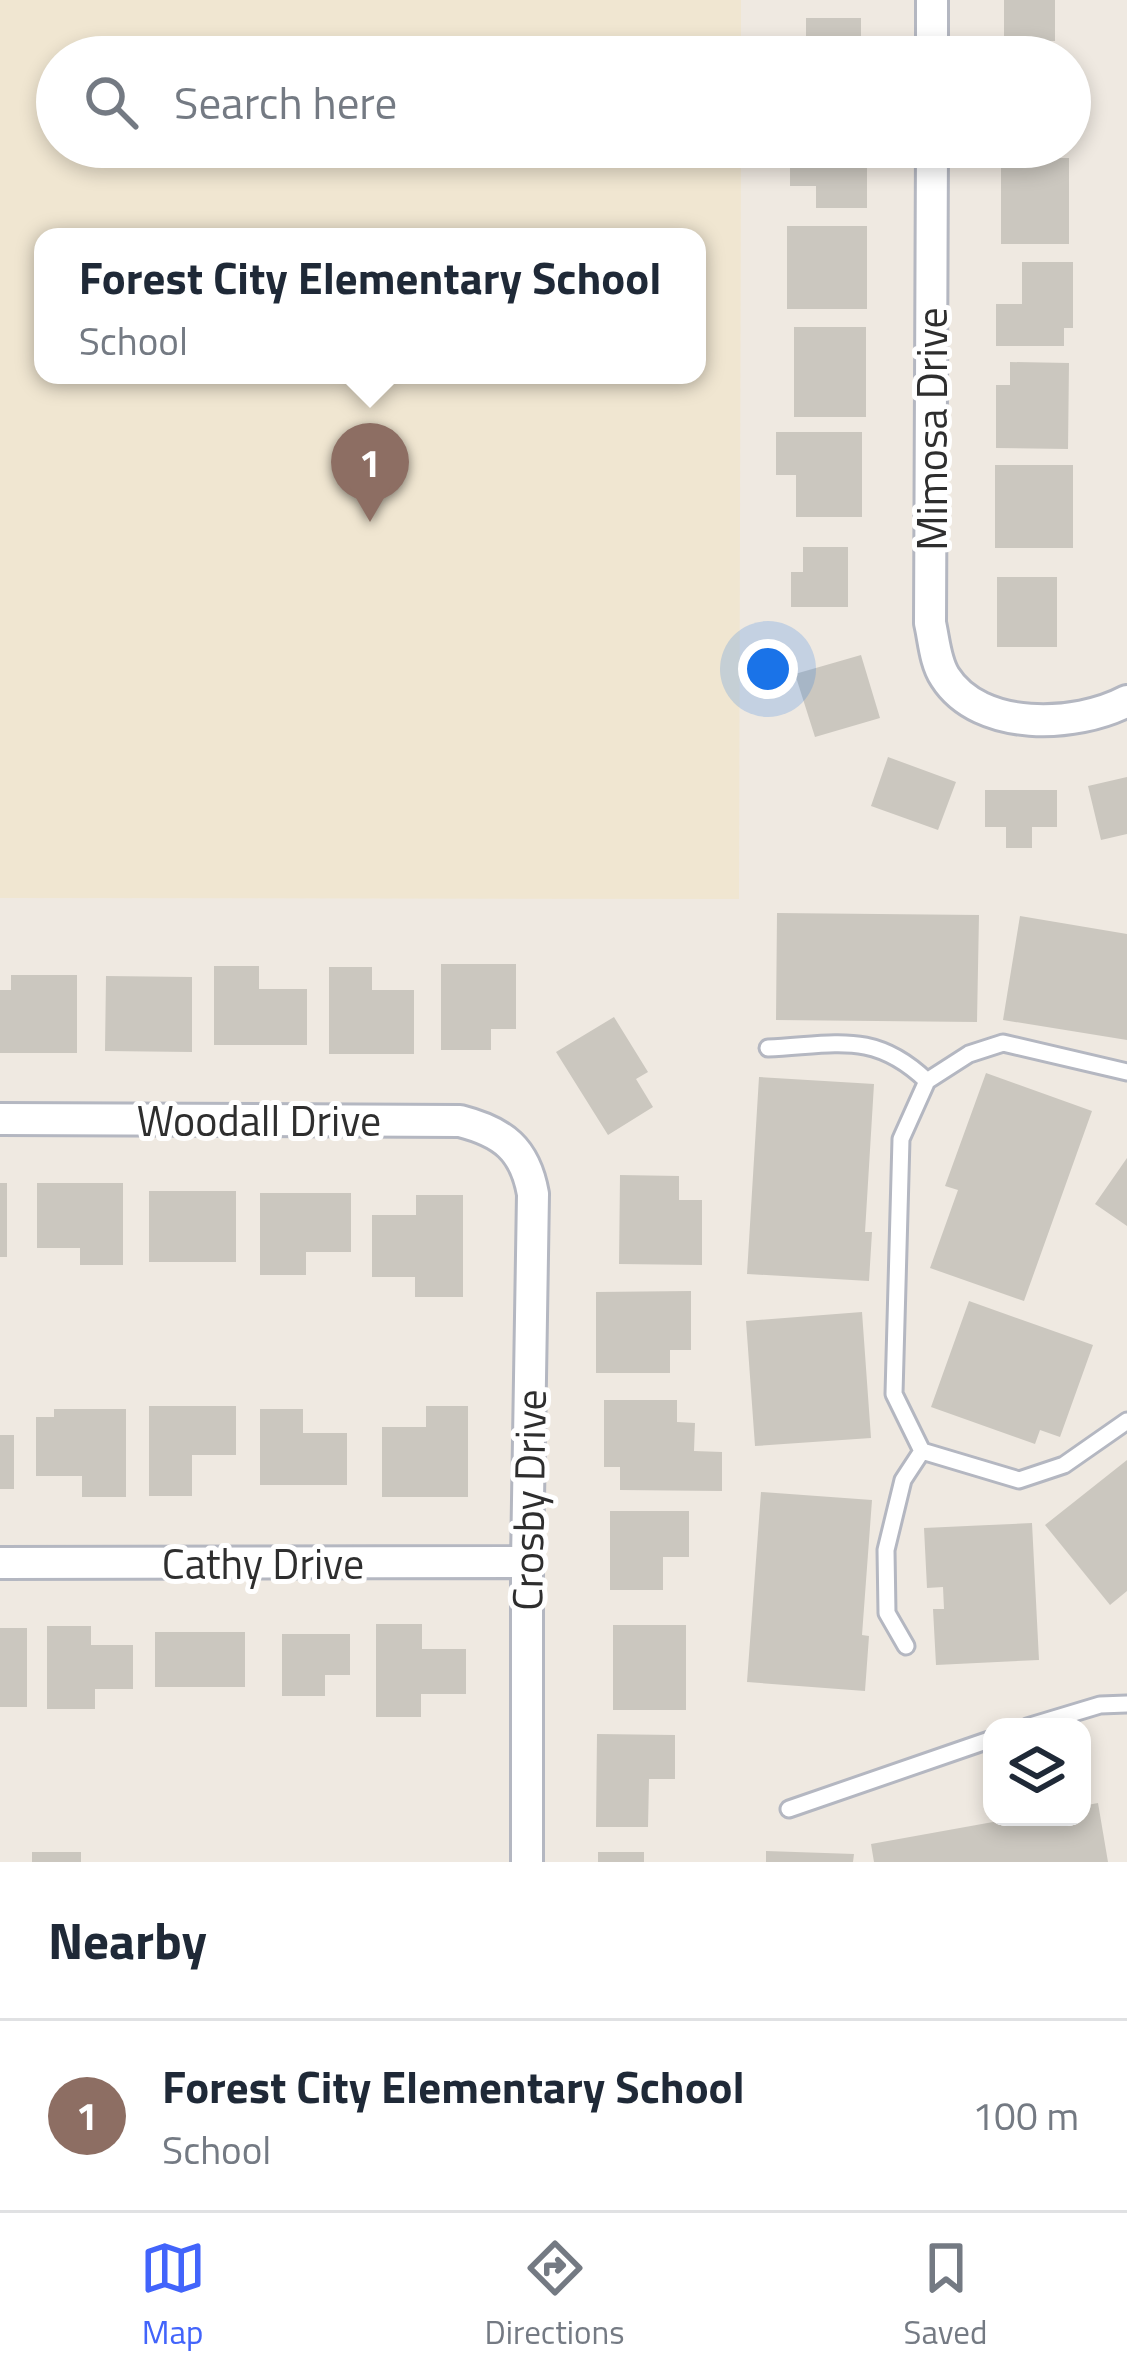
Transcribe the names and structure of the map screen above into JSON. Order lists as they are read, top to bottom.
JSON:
{
  "streets": {
    "street": [
      "Mimosa Drive",
      "Woodall Drive",
      "Crosby Drive",
      "Cathy Drive"
    ]
  },
  "crossings": [
    ["Woodall Drive", "Crosby Drive"],
    ["Crosby Drive", "Cathy Drive"]
  ],
  "page": {
    "search": "Search here",
    "popup": ["Forest City Elementary School", "School"],
    "pins": "1",
    "heading": "Nearby",
    "list": [
      {
        "mark": "1",
        "name": "Forest City Elementary School",
        "note": "School",
        "value": "100 m"
      }
    ],
    "nav": ["Map", "Directions", "Saved"]
  }
}
